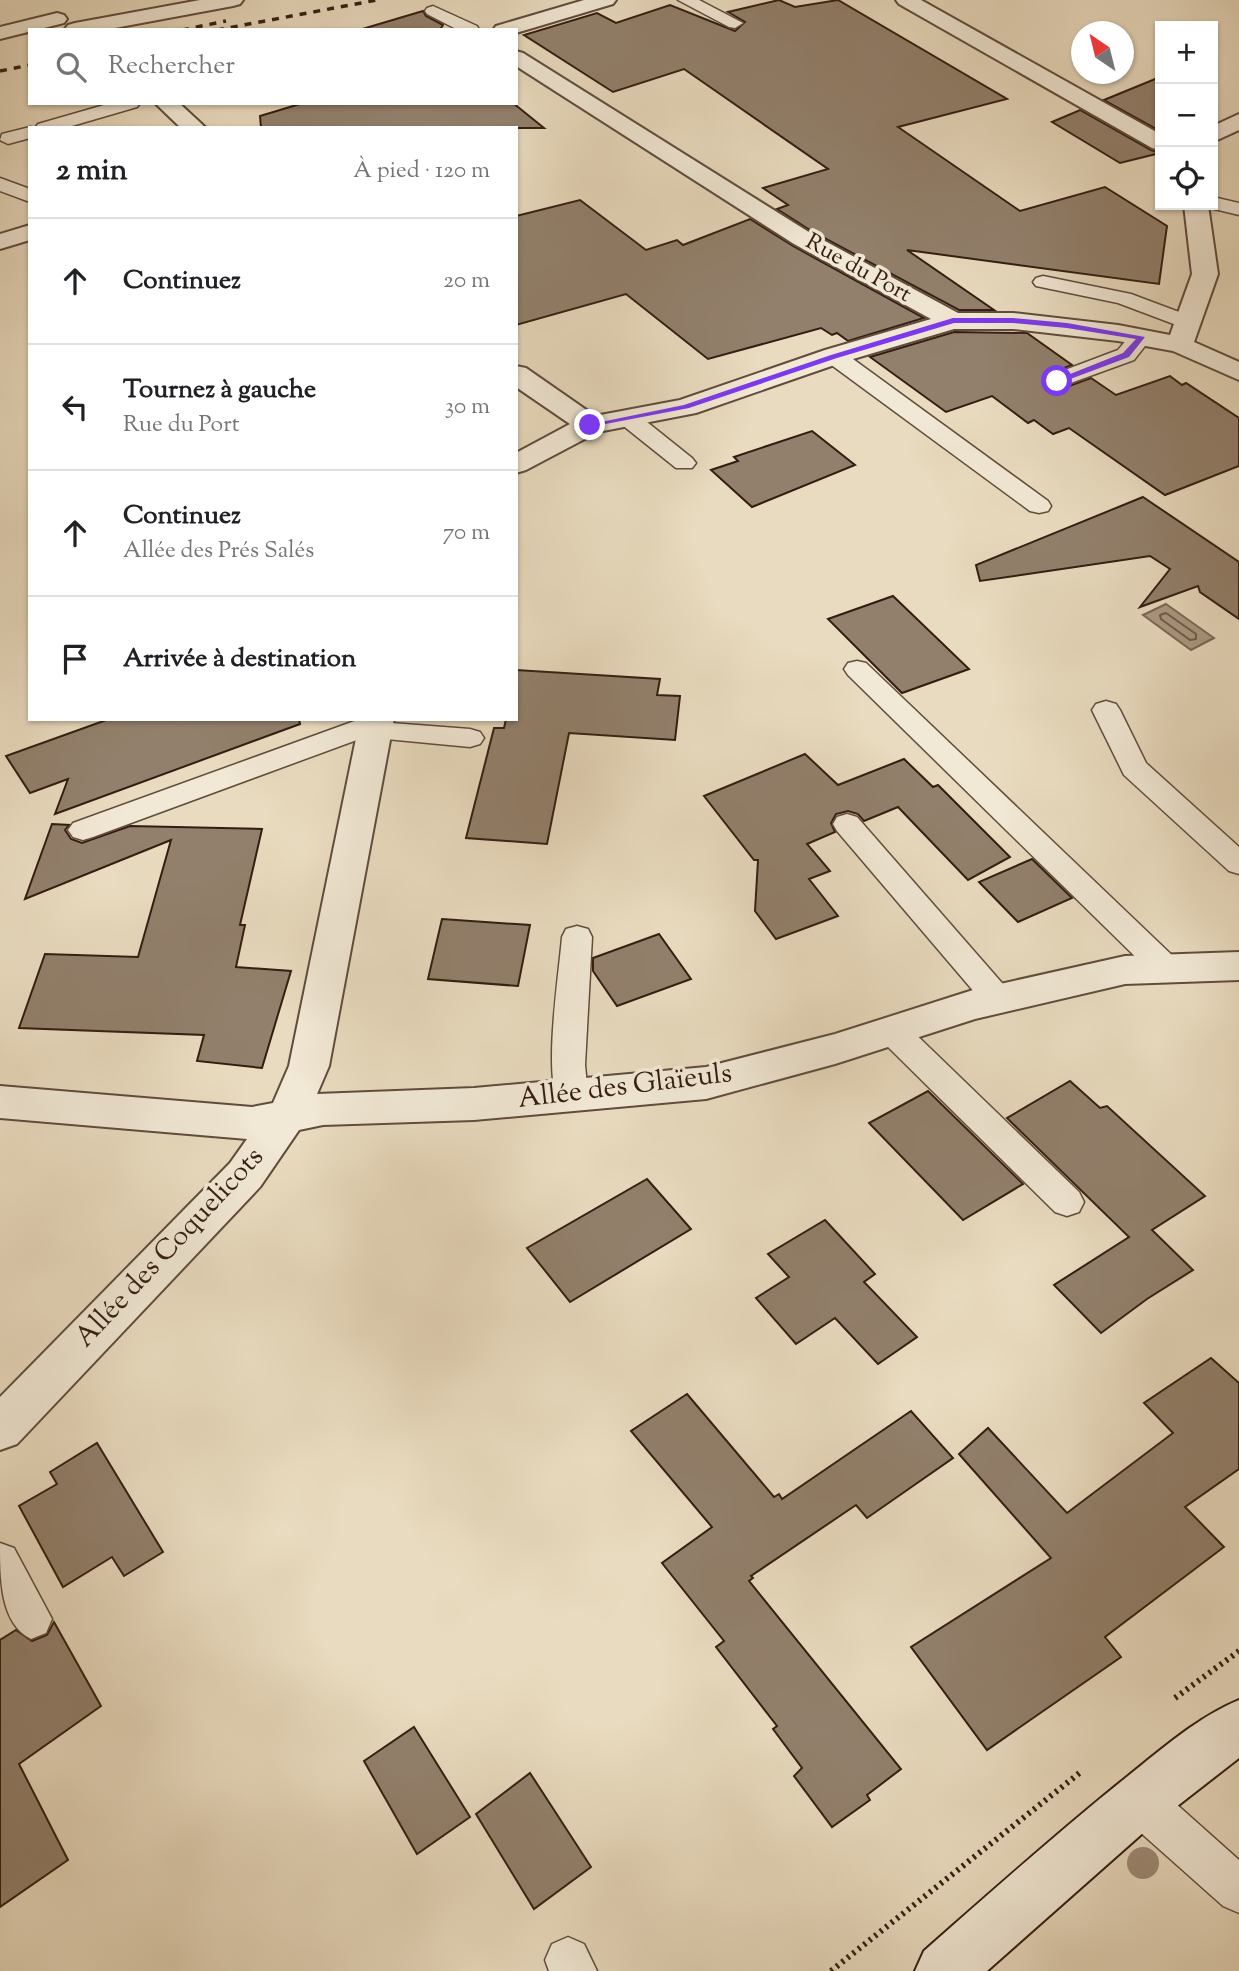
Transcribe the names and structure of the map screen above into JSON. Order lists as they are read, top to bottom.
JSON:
{
  "streets": {
    "street": ["Rue du Port", "Allée des Glaïeuls", "Allée des Coquelicots"]
  },
  "crossings": [
    ["Allée des Glaïeuls", "Allée des Coquelicots"]
  ],
  "north": "top left",
  "page": {
    "map_buttons": ["+", "−"],
    "search": "Rechercher",
    "heading": ["2 min", "À pied · 120 m"],
    "list": [
      ["Continuez", "20 m"],
      ["Tournez à gauche", "Rue du Port", "30 m"],
      ["Continuez", "Allée des Prés Salés", "70 m"],
      "Arrivée à destination"
    ]
  }
}
